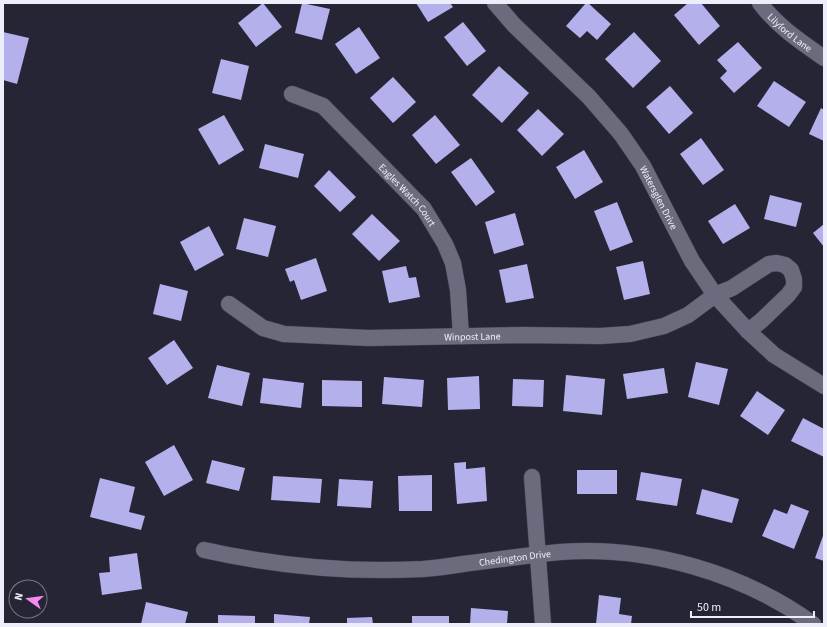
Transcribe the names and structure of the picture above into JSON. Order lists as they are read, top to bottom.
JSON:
{
  "streets": {
    "street": [
      "Lilyford Lane",
      "Eagles Watch Court",
      "Watersglen Drive",
      "Winpost Lane",
      "Chedington Drive"
    ]
  },
  "crossings": [
    ["Eagles Watch Court", "Winpost Lane"],
    ["Watersglen Drive", "Winpost Lane"]
  ],
  "scale_bar": "50 m",
  "north": "left"
}
